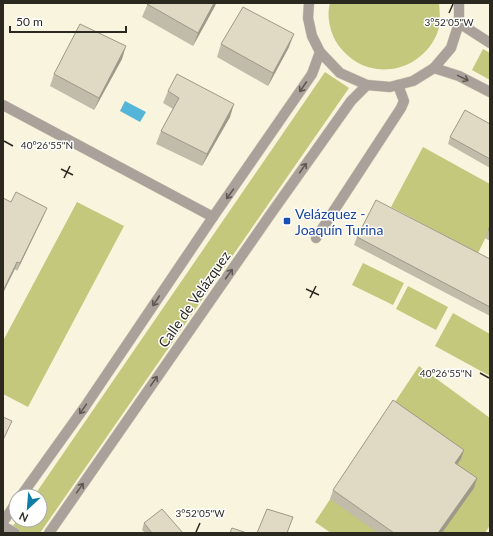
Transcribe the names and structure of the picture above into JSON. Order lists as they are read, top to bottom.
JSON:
{
  "streets": {
    "street": ["Calle de Velázquez"]
  },
  "places": {
    "transit": ["Velázquez - Joaquín Turina"]
  },
  "scale_bar": "50 m",
  "north": "bottom left",
  "coordinates": ["3°52'05\"W", "40°26'55\"N"]
}
